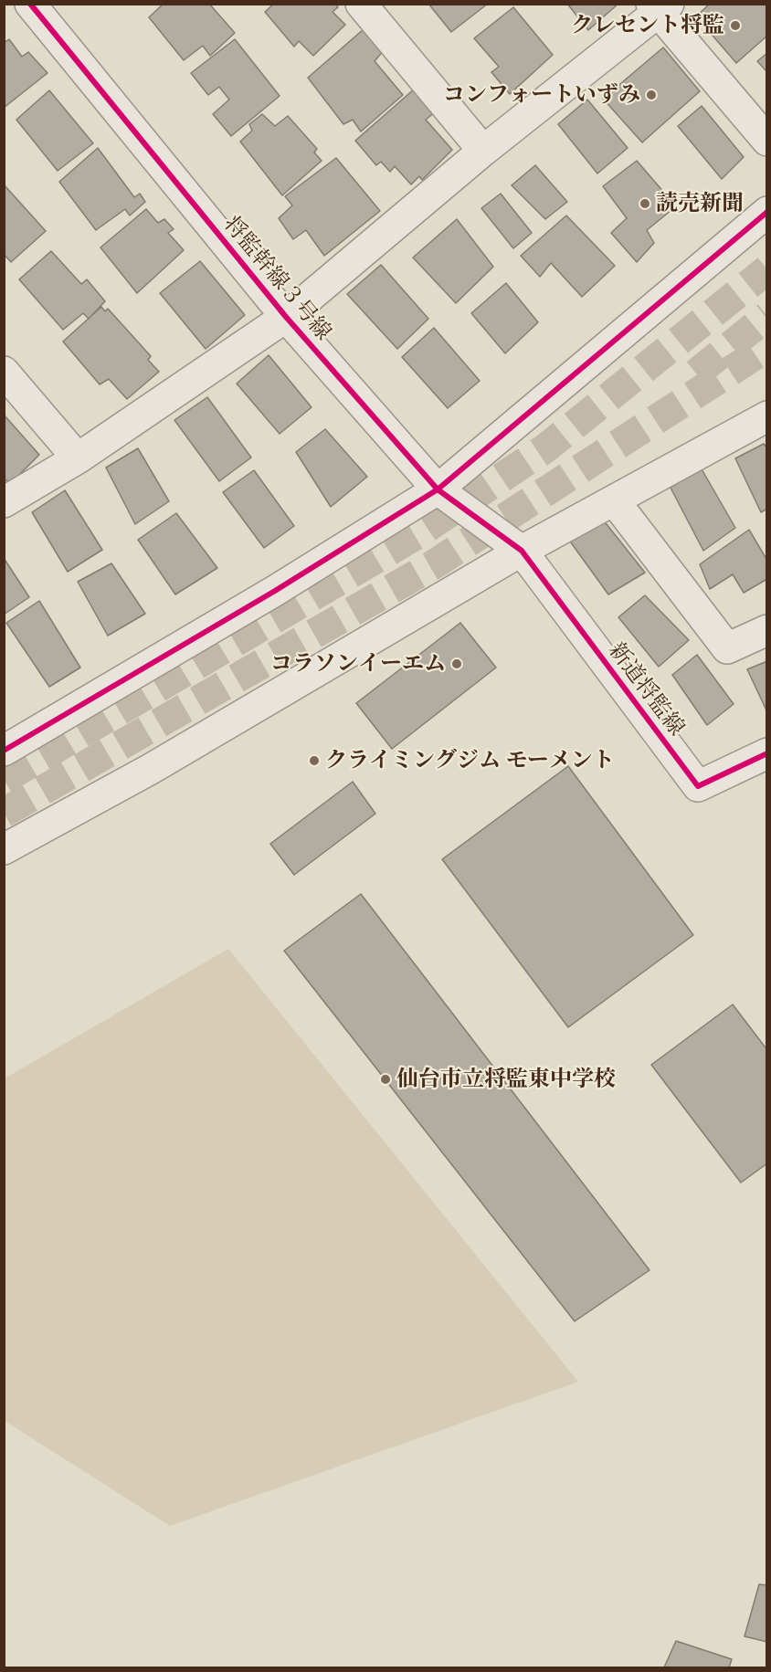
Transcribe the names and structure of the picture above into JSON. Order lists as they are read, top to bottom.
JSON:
{
  "streets": {
    "street": ["将監幹線３号線", "新道将監線"]
  },
  "crossings": [
    ["将監幹線３号線", "新道将監線"]
  ],
  "places": [
    "クレセント将監",
    "コンフォートいずみ",
    "読売新聞",
    "コラソンイーエム",
    "クライミングジム モーメント",
    "仙台市立将監東中学校"
  ]
}
